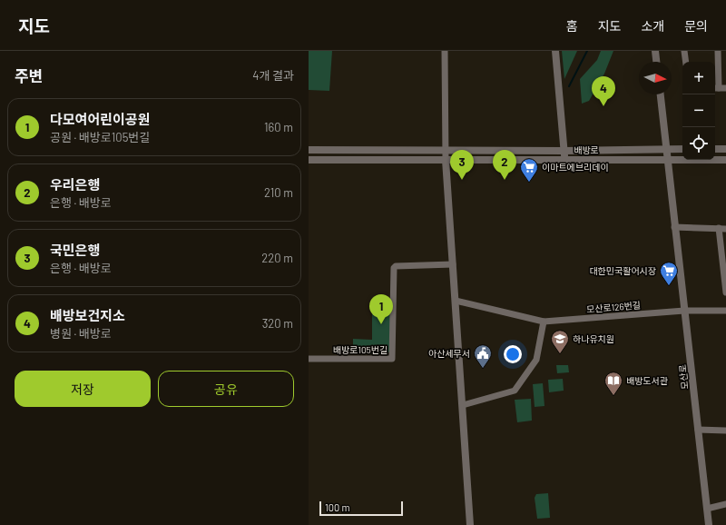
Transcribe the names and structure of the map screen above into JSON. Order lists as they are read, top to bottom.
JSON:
{
  "streets": {
    "street": [
      "배방로",
      "모산로126번길",
      "배방로105번길",
      "모산로"
    ]
  },
  "crossings": [
    ["배방로", "모산로"],
    ["모산로126번길", "모산로"]
  ],
  "places": {
    "supermarket": ["이마트에브리데이", "대한민국활어시장"],
    "school or university": ["하나유치원"],
    "public building": ["아산세무서"],
    "library": ["배방도서관"]
  },
  "scale_bar": "100 m",
  "north": "right",
  "page": {
    "header": "지도",
    "nav": [
      "홈",
      "지도",
      "소개",
      "문의"
    ],
    "heading": ["주변", "4개 결과"],
    "map_buttons": ["+", "−"],
    "pins": [
      "4",
      "2",
      "3",
      "1"
    ],
    "list": [
      {
        "mark": "1",
        "name": "다모여어린이공원",
        "note": "공원 · 배방로105번길",
        "value": "160 m"
      },
      {
        "mark": "2",
        "name": "우리은행",
        "note": "은행 · 배방로",
        "value": "210 m"
      },
      {
        "mark": "3",
        "name": "국민은행",
        "note": "은행 · 배방로",
        "value": "220 m"
      },
      {
        "mark": "4",
        "name": "배방보건지소",
        "note": "병원 · 배방로",
        "value": "320 m"
      }
    ],
    "buttons": ["저장", "공유"],
    "scale": "100 m"
  }
}
